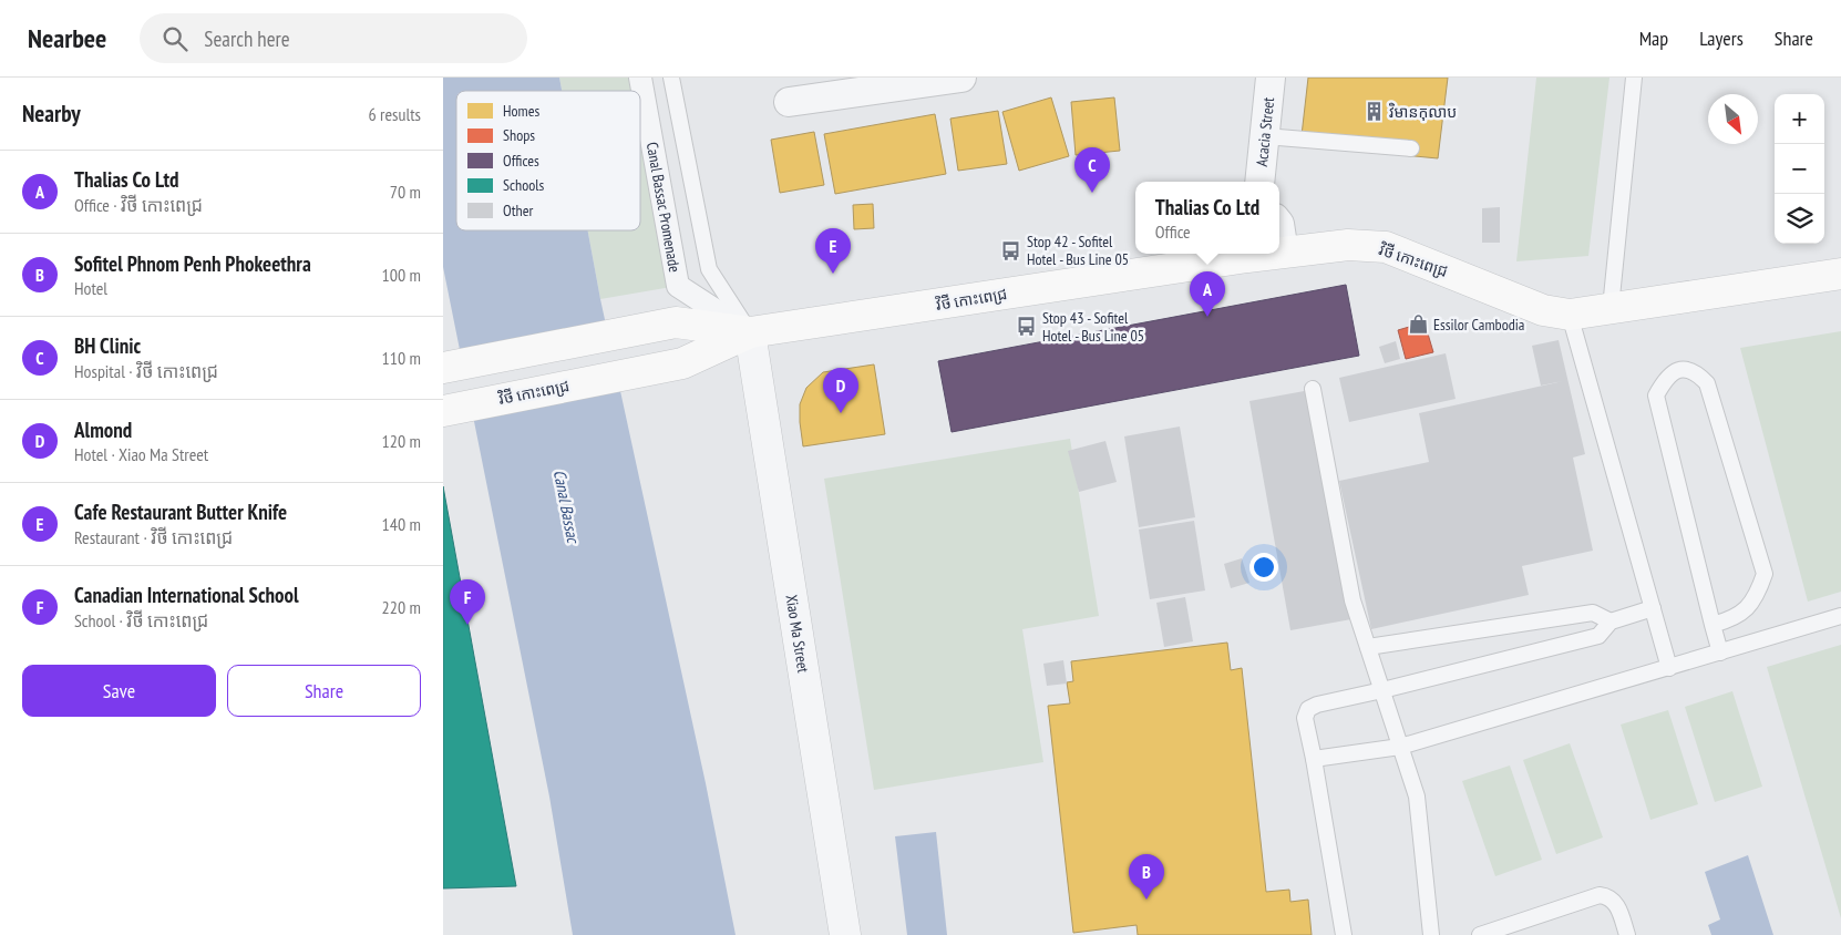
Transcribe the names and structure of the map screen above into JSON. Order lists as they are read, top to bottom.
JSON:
{
  "streets": {
    "main road": ["វិថី កោះពេជ្រ"],
    "street": ["Acacia Street", "Canal Bassac Promenade", "Xiao Ma Street"]
  },
  "crossings": [
    ["Canal Bassac Promenade", "វិថី កោះពេជ្រ"],
    ["Canal Bassac Promenade", "Xiao Ma Street"],
    ["វិថី កោះពេជ្រ", "Xiao Ma Street"]
  ],
  "water": ["Canal Bassac"],
  "places": {
    "building": ["វិមានកុលាប"],
    "bus stop": ["Stop 42 - Sofitel Hotel - Bus Line 05", "Stop 43 - Sofitel Hotel - Bus Line 05"],
    "shop": ["Essilor Cambodia"]
  },
  "legend": [
    "Homes",
    "Shops",
    "Offices",
    "Schools",
    "Other"
  ],
  "north": "bottom right",
  "page": {
    "header": "Nearbee",
    "search": "Search here",
    "nav": ["Map", "Layers", "Share"],
    "heading": ["Nearby", "6 results"],
    "map_buttons": ["+", "−"],
    "pins": [
      "C",
      "E",
      "A",
      "D",
      "F",
      "B"
    ],
    "list": [
      {
        "mark": "A",
        "name": "Thalias Co Ltd",
        "note": "Office · វិថី កោះពេជ្រ",
        "value": "70 m"
      },
      {
        "mark": "B",
        "name": "Sofitel Phnom Penh Phokeethra",
        "note": "Hotel",
        "value": "100 m"
      },
      {
        "mark": "C",
        "name": "BH Clinic",
        "note": "Hospital · វិថី កោះពេជ្រ",
        "value": "110 m"
      },
      {
        "mark": "D",
        "name": "Almond",
        "note": "Hotel · Xiao Ma Street",
        "value": "120 m"
      },
      {
        "mark": "E",
        "name": "Cafe Restaurant Butter Knife",
        "note": "Restaurant · វិថី កោះពេជ្រ",
        "value": "140 m"
      },
      {
        "mark": "F",
        "name": "Canadian International School",
        "note": "School · វិថី កោះពេជ្រ",
        "value": "220 m"
      }
    ],
    "popup": ["Thalias Co Ltd", "Office"],
    "buttons": ["Save", "Share"]
  }
}
